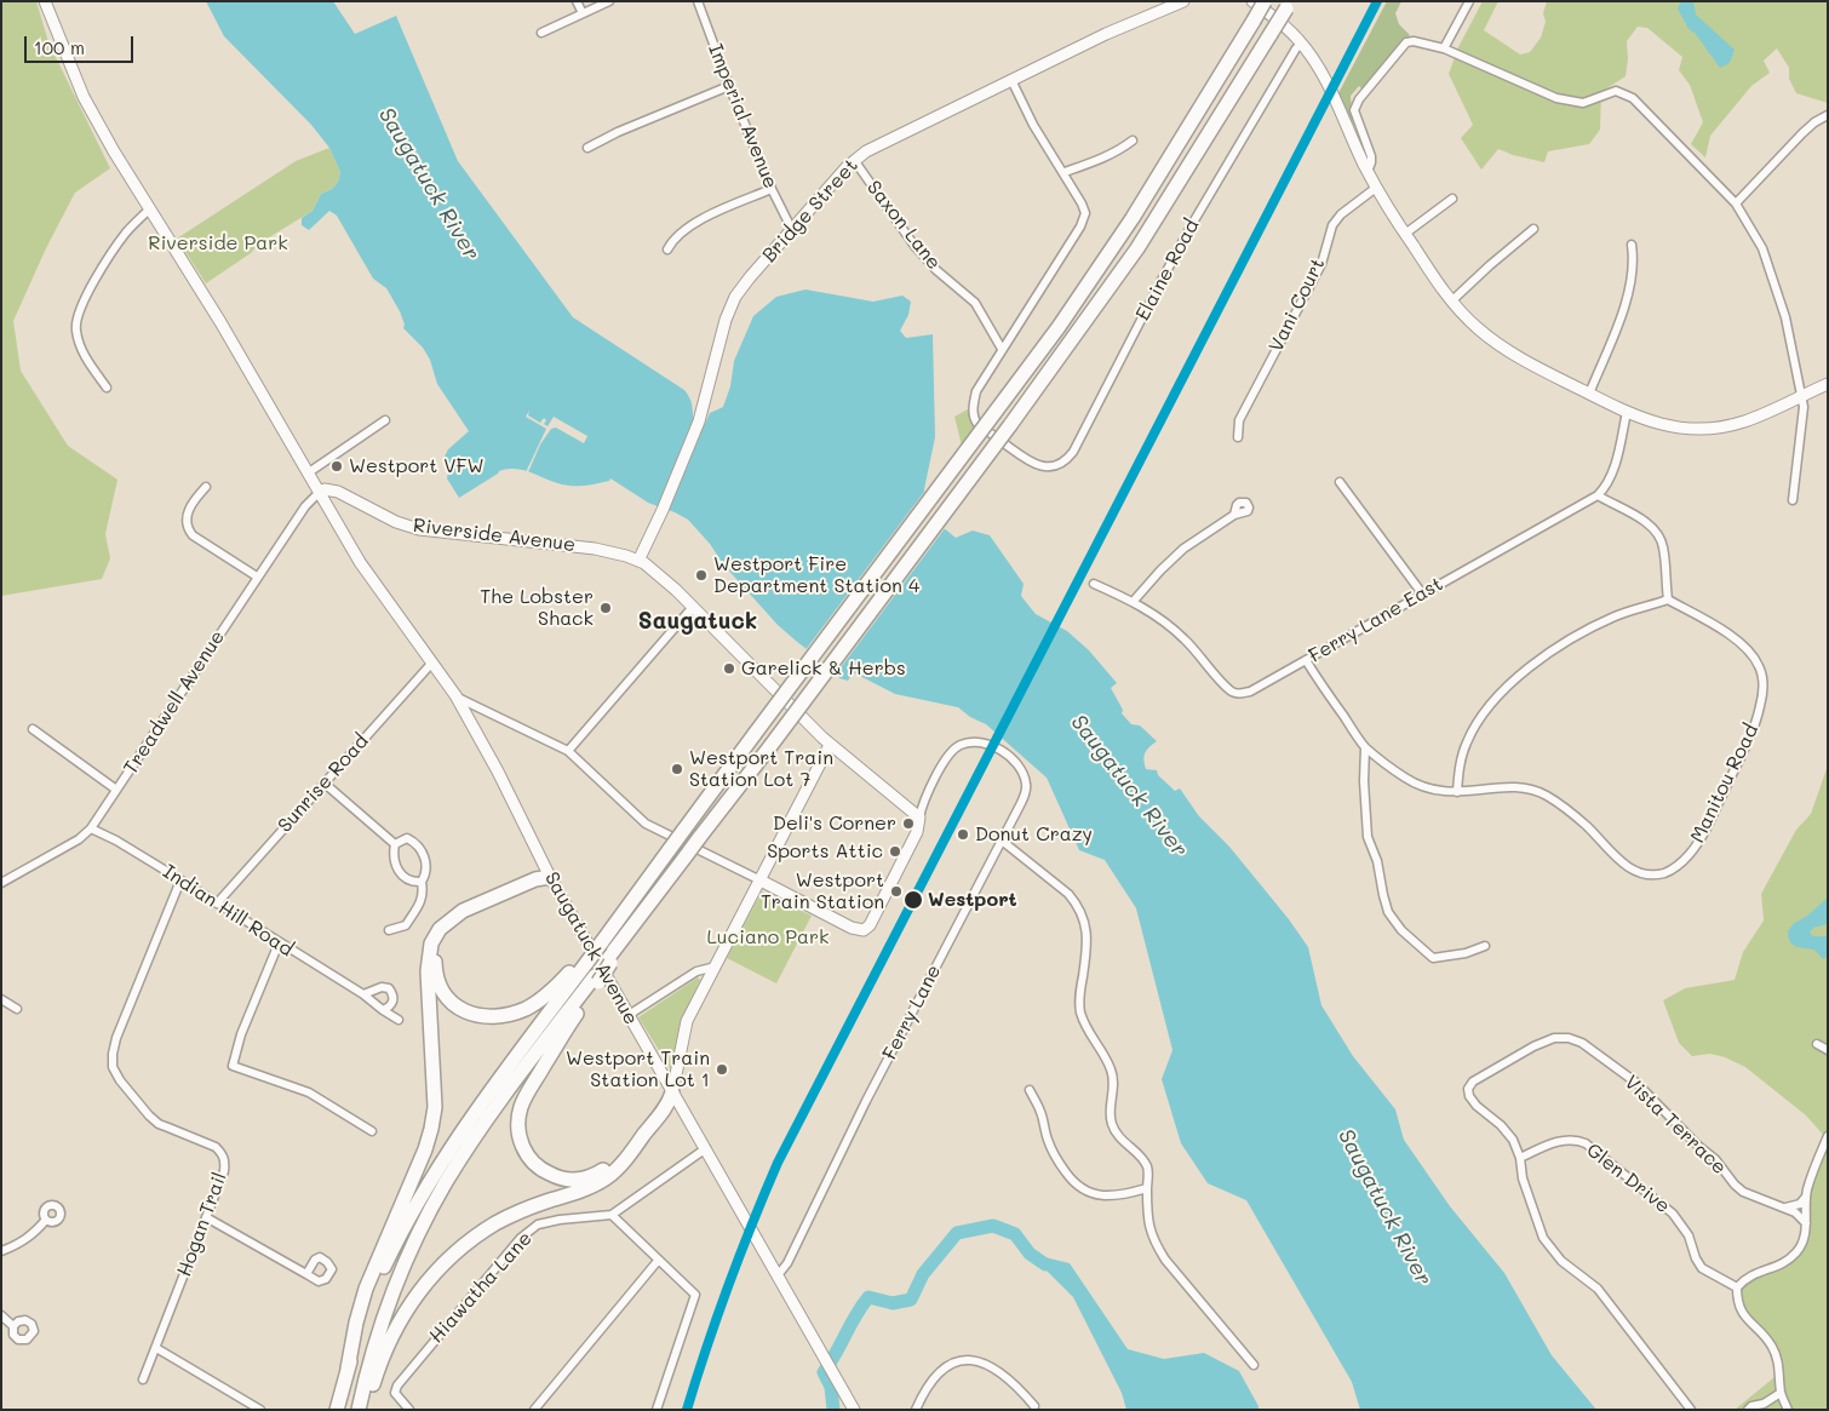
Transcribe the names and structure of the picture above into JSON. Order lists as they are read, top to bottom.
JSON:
{
  "streets": {
    "main road": ["Bridge Street", "Riverside Avenue", "Saugatuck Avenue"],
    "street": [
      "Imperial Avenue",
      "Saxon Lane",
      "Elaine Road",
      "Vani Court",
      "Ferry Lane East",
      "Treadwell Avenue",
      "Sunrise Road",
      "Manitou Road",
      "Indian Hill Road",
      "Ferry Lane",
      "Vista Terrace",
      "Glen Drive",
      "Hogan Trail",
      "Hiawatha Lane"
    ]
  },
  "crossings": [
    ["Imperial Avenue", "Bridge Street"],
    ["Bridge Street", "Saxon Lane"],
    ["Bridge Street", "Riverside Avenue"],
    ["Saxon Lane", "Elaine Road"],
    ["Riverside Avenue", "Treadwell Avenue"],
    ["Riverside Avenue", "Saugatuck Avenue"],
    ["Riverside Avenue", "Ferry Lane"],
    ["Ferry Lane East", "Manitou Road"],
    ["Treadwell Avenue", "Indian Hill Road"],
    ["Treadwell Avenue", "Saugatuck Avenue"],
    ["Sunrise Road", "Indian Hill Road"],
    ["Sunrise Road", "Saugatuck Avenue"],
    ["Indian Hill Road", "Hogan Trail"],
    ["Saugatuck Avenue", "Ferry Lane"],
    ["Vista Terrace", "Glen Drive"]
  ],
  "districts": ["Saugatuck"],
  "water": ["Saugatuck River"],
  "parks": ["Riverside Park", "Luciano Park"],
  "places": [
    "Westport VFW",
    "Westport Fire Department Station 4",
    "The Lobster Shack",
    "Garelick & Herbs",
    "Westport Train Station Lot 7",
    "Deli's Corner",
    "Donut Crazy",
    "Sports Attic",
    "Westport Train Station",
    "Westport",
    "Westport Train Station Lot 1"
  ],
  "scale_bar": "100 m"
}
